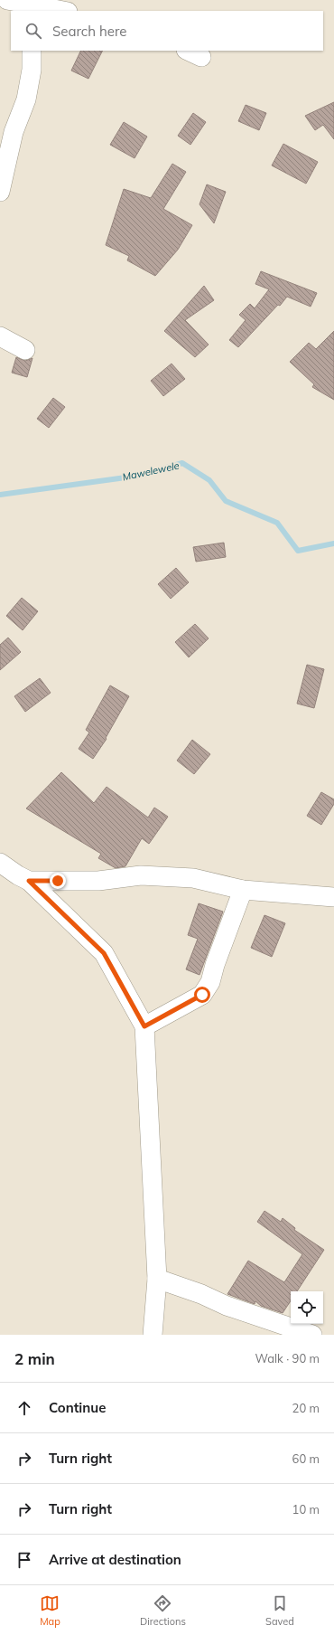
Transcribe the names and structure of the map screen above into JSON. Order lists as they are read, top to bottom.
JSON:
{
  "water": ["Mawelewele"],
  "page": {
    "search": "Search here",
    "heading": ["2 min", "Walk · 90 m"],
    "list": [
      ["Continue", "20 m"],
      ["Turn right", "60 m"],
      ["Turn right", "10 m"],
      "Arrive at destination"
    ],
    "nav": ["Map", "Directions", "Saved"]
  }
}
